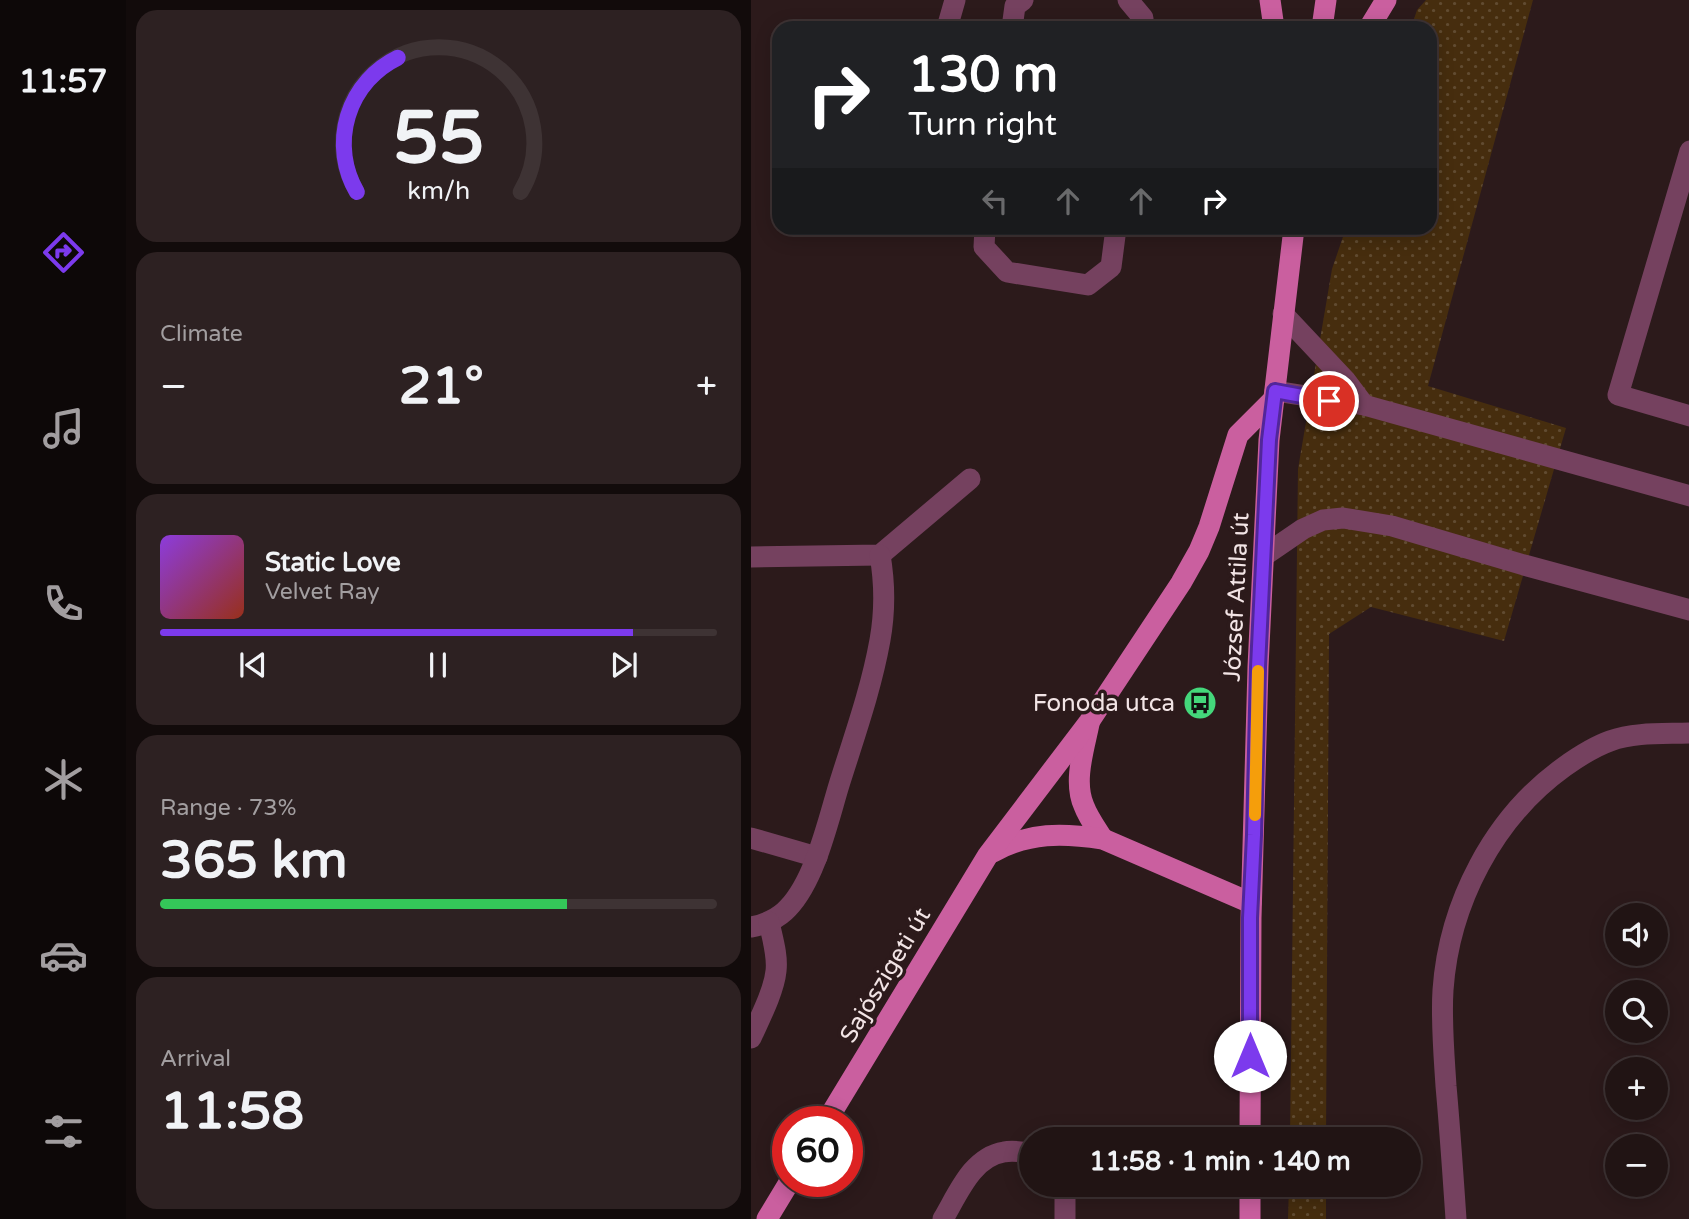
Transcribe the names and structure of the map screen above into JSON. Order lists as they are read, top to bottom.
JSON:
{
  "streets": {
    "main road": ["József Attila út", "Sajószigeti út"]
  },
  "crossings": [
    ["József Attila út", "Sajószigeti út"]
  ],
  "places": {
    "bus stop": ["Fonoda utca"]
  },
  "page": {
    "tabs": "11:57",
    "turn": ["130 m", "Turn right"],
    "tile": [
      "Climate",
      ["Range · 73%", "365 km"],
      ["Arrival", "11:58"]
    ],
    "heat": ["−", "21°", "+"],
    "song": ["Static Love", "Velvet Ray"],
    "map_buttons": ["+", "−"],
    "limit": "60",
    "trip": "11:58 · 1 min · 140 m",
    "gauge": ["55", "km/h"]
  }
}
